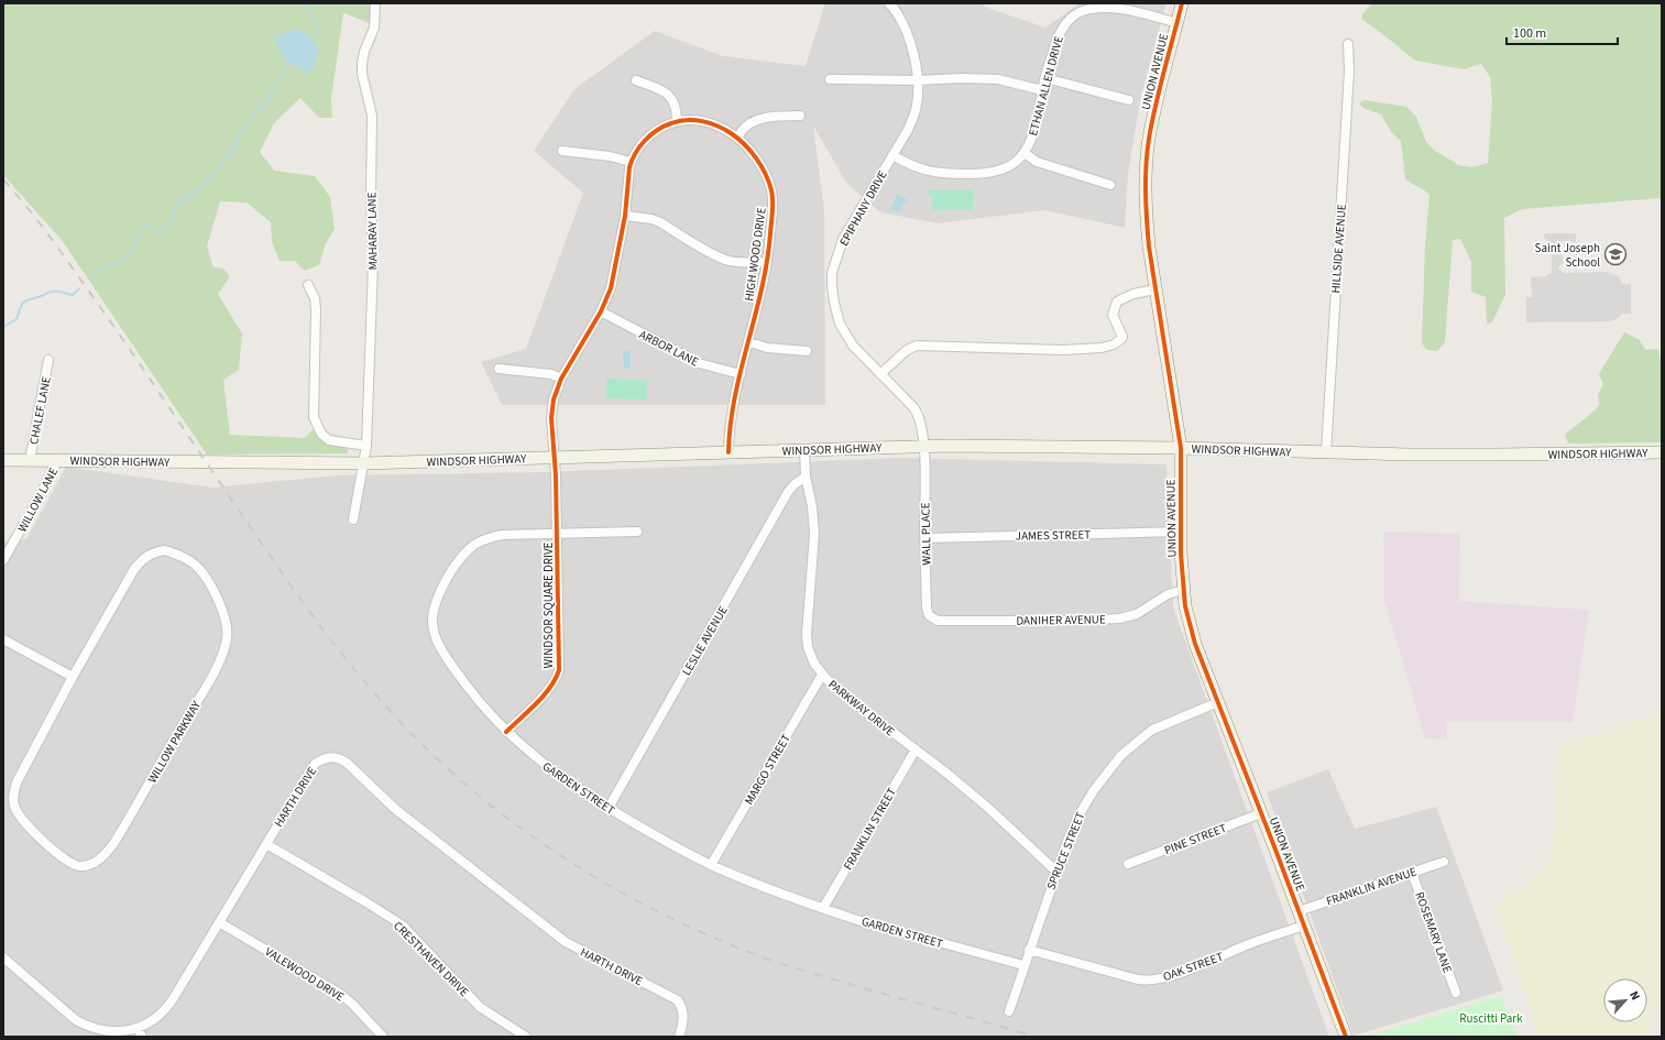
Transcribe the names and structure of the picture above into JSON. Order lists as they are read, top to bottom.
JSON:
{
  "streets": {
    "main road": ["UNION AVENUE", "WINDSOR HIGHWAY"],
    "street": [
      "ETHAN ALLEN DRIVE",
      "EPIPHANY DRIVE",
      "MAHARAY LANE",
      "HILLSIDE AVENUE",
      "HIGH WOOD DRIVE",
      "ARBOR LANE",
      "CHALEF LANE",
      "WILLOW LANE",
      "WALL PLACE",
      "JAMES STREET",
      "WINDSOR SQUARE DRIVE",
      "DANIHER AVENUE",
      "LESLIE AVENUE",
      "PARKWAY DRIVE",
      "WILLOW PARKWAY",
      "MARGO STREET",
      "GARDEN STREET",
      "HARTH DRIVE",
      "FRANKLIN STREET",
      "PINE STREET",
      "SPRUCE STREET",
      "FRANKLIN AVENUE",
      "ROSEMARY LANE",
      "CRESTHAVEN DRIVE",
      "OAK STREET",
      "VALEWOOD DRIVE"
    ]
  },
  "crossings": [
    ["UNION AVENUE", "ETHAN ALLEN DRIVE"],
    ["UNION AVENUE", "WINDSOR HIGHWAY"],
    ["UNION AVENUE", "JAMES STREET"],
    ["UNION AVENUE", "DANIHER AVENUE"],
    ["UNION AVENUE", "PINE STREET"],
    ["UNION AVENUE", "SPRUCE STREET"],
    ["UNION AVENUE", "FRANKLIN AVENUE"],
    ["UNION AVENUE", "OAK STREET"],
    ["ETHAN ALLEN DRIVE", "EPIPHANY DRIVE"],
    ["EPIPHANY DRIVE", "WINDSOR HIGHWAY"],
    ["EPIPHANY DRIVE", "WALL PLACE"],
    ["MAHARAY LANE", "WINDSOR HIGHWAY"],
    ["HILLSIDE AVENUE", "WINDSOR HIGHWAY"],
    ["HIGH WOOD DRIVE", "ARBOR LANE"],
    ["HIGH WOOD DRIVE", "WINDSOR HIGHWAY"],
    ["HIGH WOOD DRIVE", "WINDSOR SQUARE DRIVE"],
    ["CHALEF LANE", "WINDSOR HIGHWAY"],
    ["WINDSOR HIGHWAY", "WILLOW LANE"],
    ["WINDSOR HIGHWAY", "WALL PLACE"],
    ["WINDSOR HIGHWAY", "WINDSOR SQUARE DRIVE"],
    ["WINDSOR HIGHWAY", "PARKWAY DRIVE"],
    ["WALL PLACE", "JAMES STREET"],
    ["WALL PLACE", "DANIHER AVENUE"],
    ["WINDSOR SQUARE DRIVE", "GARDEN STREET"],
    ["LESLIE AVENUE", "PARKWAY DRIVE"],
    ["LESLIE AVENUE", "GARDEN STREET"],
    ["PARKWAY DRIVE", "MARGO STREET"],
    ["PARKWAY DRIVE", "FRANKLIN STREET"],
    ["PARKWAY DRIVE", "SPRUCE STREET"],
    ["MARGO STREET", "GARDEN STREET"],
    ["GARDEN STREET", "FRANKLIN STREET"],
    ["GARDEN STREET", "SPRUCE STREET"],
    ["HARTH DRIVE", "CRESTHAVEN DRIVE"],
    ["HARTH DRIVE", "VALEWOOD DRIVE"],
    ["SPRUCE STREET", "OAK STREET"],
    ["FRANKLIN AVENUE", "ROSEMARY LANE"]
  ],
  "parks": ["Ruscitti Park"],
  "places": {
    "school or university": ["Saint Joseph School"]
  },
  "scale_bar": "100 m",
  "north": "top right"
}
